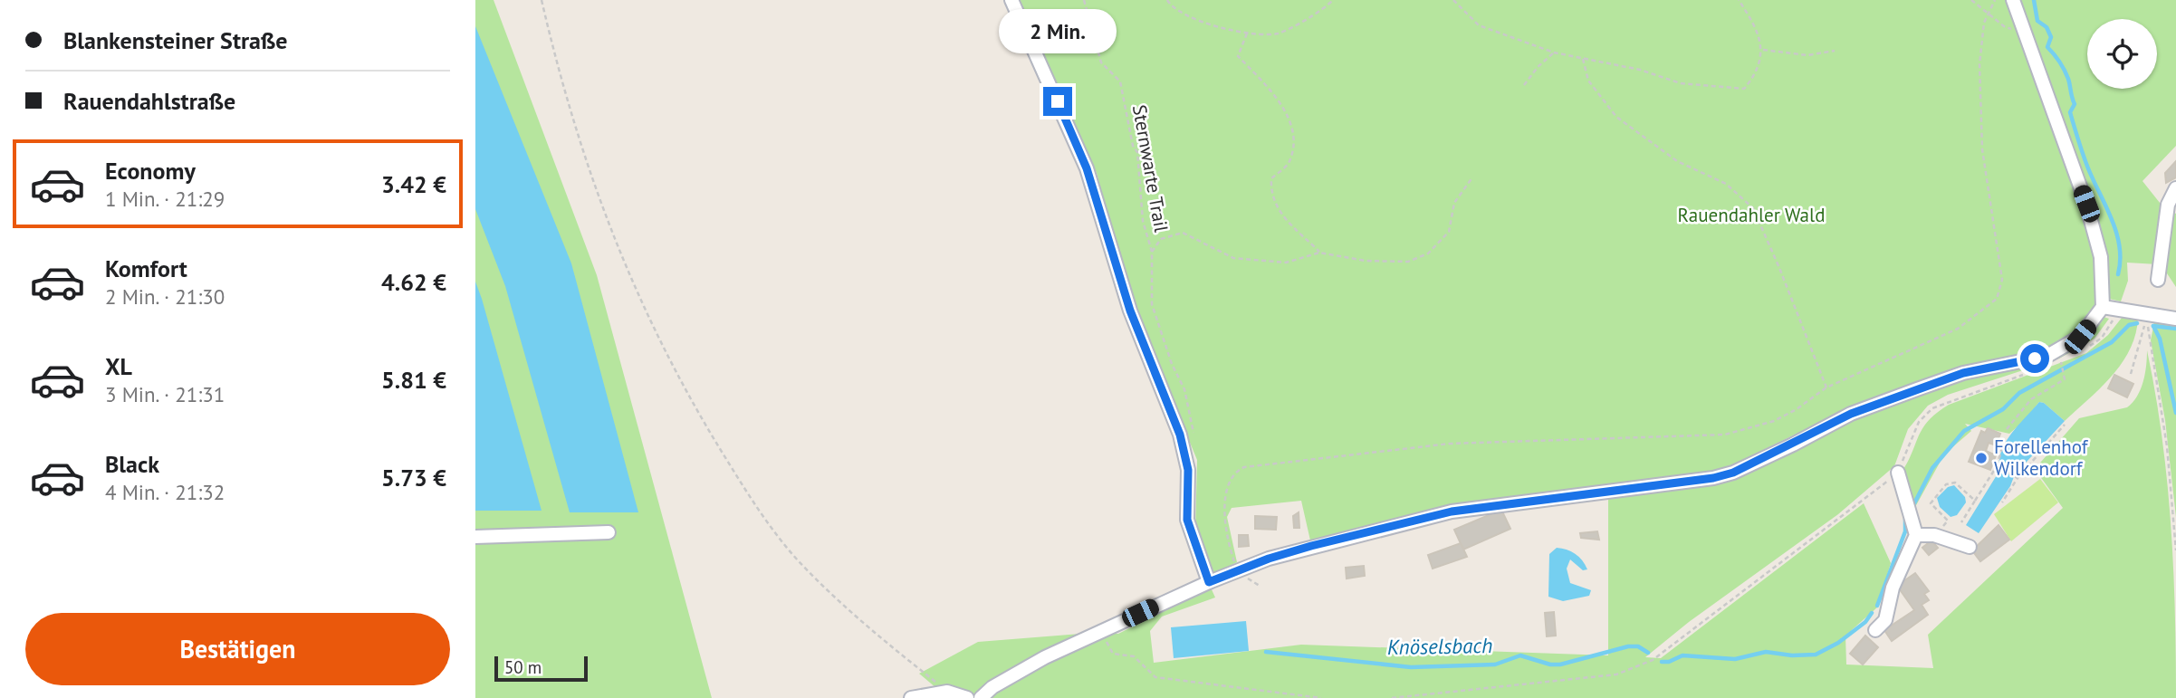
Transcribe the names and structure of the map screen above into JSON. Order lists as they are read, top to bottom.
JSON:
{
  "streets": {
    "path": ["Sternwarte Trail"]
  },
  "water": ["Knöselsbach"],
  "parks": ["Rauendahler Wald"],
  "places": ["Forellenhof Wilkendorf"],
  "scale_bar": "50 m",
  "page": {
    "banner": ["Blankensteiner Straße", "Rauendahlstraße"],
    "bubble": "2 Min.",
    "list": [
      {
        "name": "Economy",
        "note": "1 Min. · 21:29",
        "value": "3.42 €"
      },
      {
        "name": "Komfort",
        "note": "2 Min. · 21:30",
        "value": "4.62 €"
      },
      {
        "name": "XL",
        "note": "3 Min. · 21:31",
        "value": "5.81 €"
      },
      {
        "name": "Black",
        "note": "4 Min. · 21:32",
        "value": "5.73 €"
      }
    ],
    "buttons": "Bestätigen",
    "scale": "50 m"
  }
}
